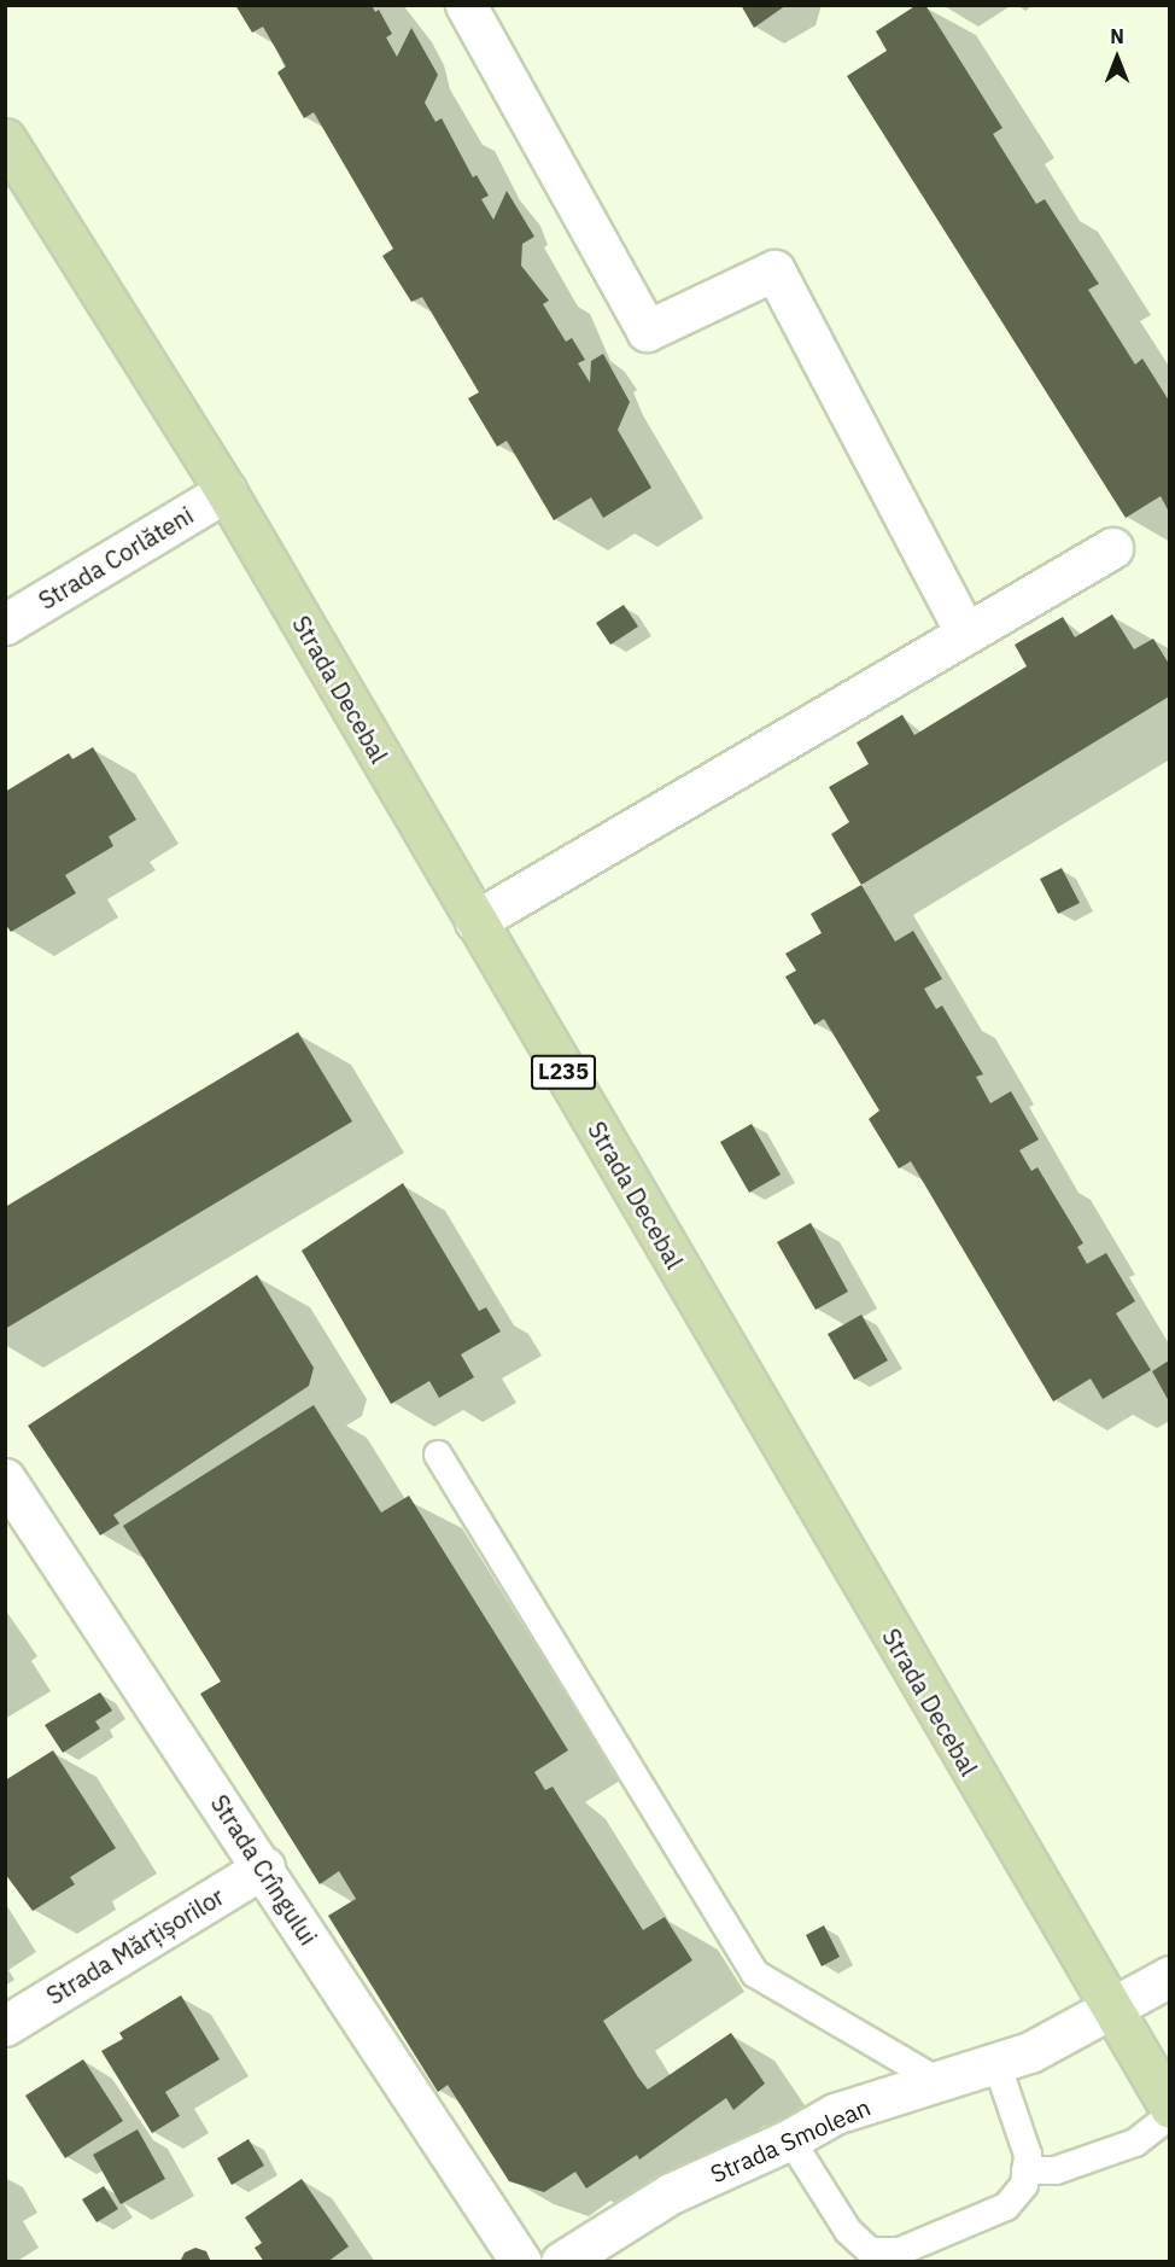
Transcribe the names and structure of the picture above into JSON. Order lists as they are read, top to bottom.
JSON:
{
  "streets": {
    "main road": ["Strada Decebal", "L235"],
    "street": [
      "Strada Corlăteni",
      "Strada Crîngului",
      "Strada Mărțișorilor",
      "Strada Smolean"
    ]
  },
  "crossings": [
    ["Strada Corlăteni", "Strada Decebal"],
    ["Strada Decebal", "Strada Smolean"],
    ["Strada Crîngului", "Strada Mărțișorilor"]
  ],
  "north": "top"
}
